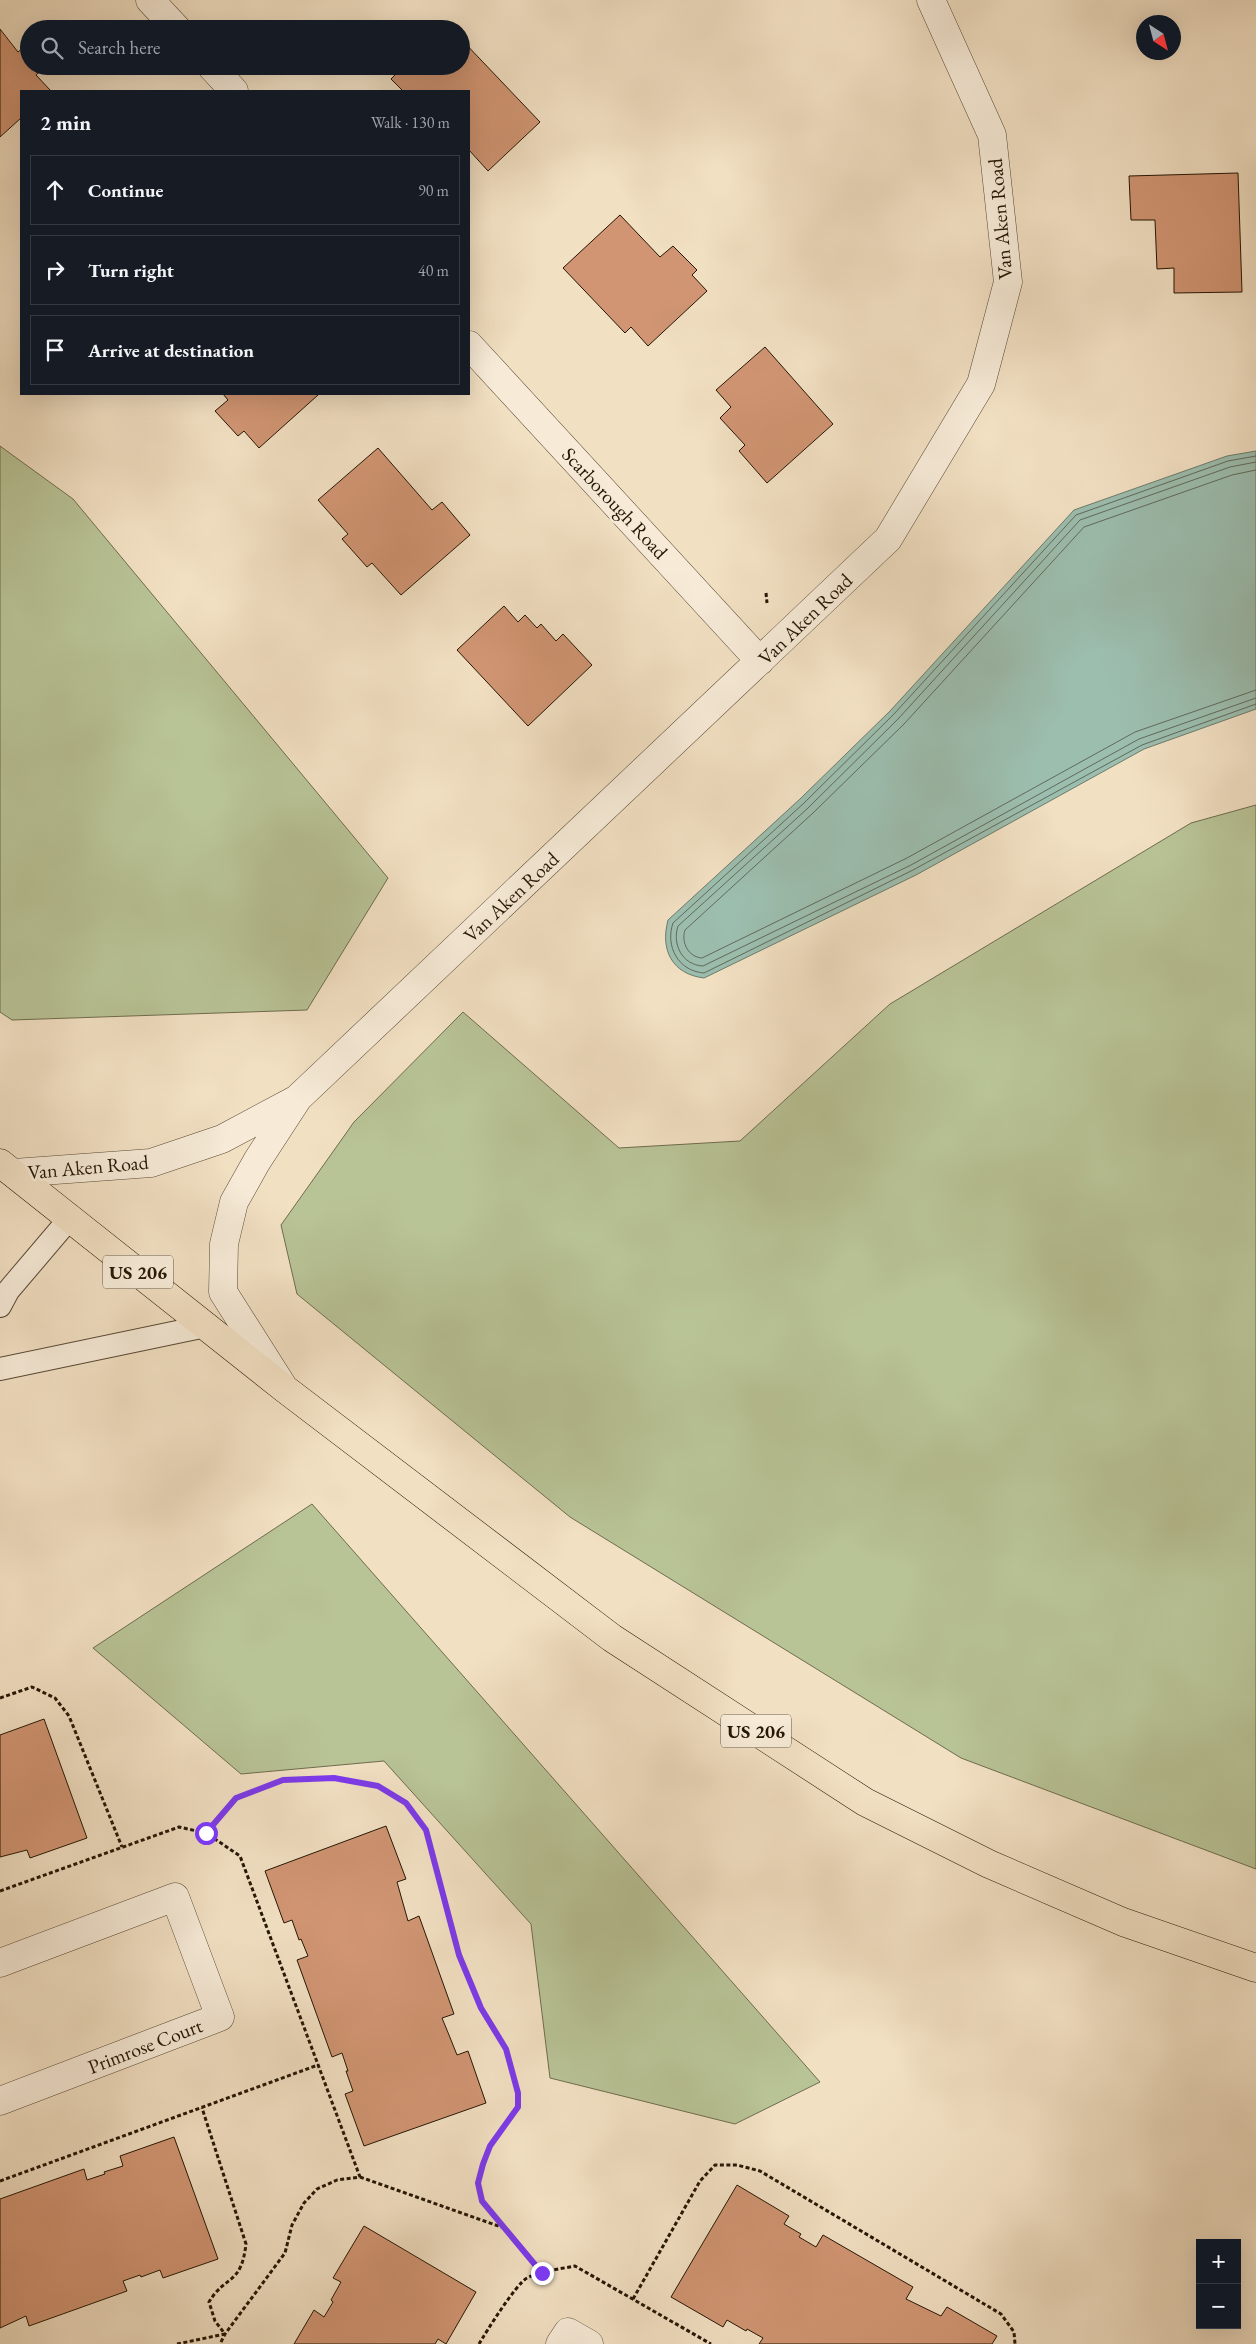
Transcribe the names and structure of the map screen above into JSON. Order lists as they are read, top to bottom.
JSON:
{
  "streets": {
    "highway": ["US 206"],
    "street": ["Van Aken Road", "Scarborough Road", "Primrose Court"]
  },
  "crossings": [
    ["Van Aken Road", "Scarborough Road"],
    ["Van Aken Road", "US 206"]
  ],
  "north": "bottom right",
  "page": {
    "search": "Search here",
    "heading": ["2 min", "Walk · 130 m"],
    "list": [
      ["Continue", "90 m"],
      ["Turn right", "40 m"],
      "Arrive at destination"
    ],
    "map_buttons": ["+", "−"]
  }
}
